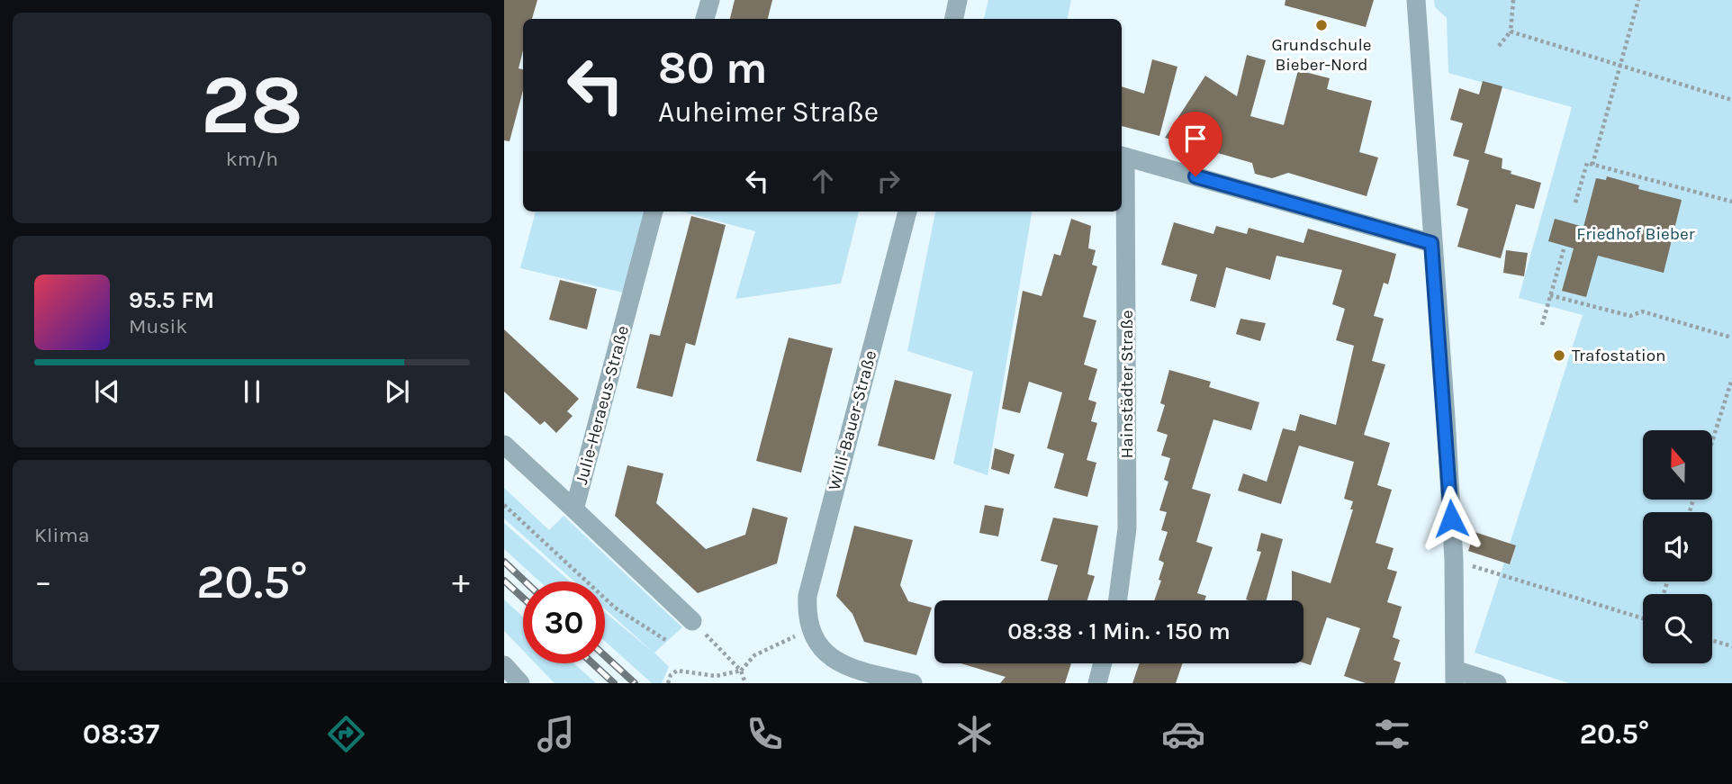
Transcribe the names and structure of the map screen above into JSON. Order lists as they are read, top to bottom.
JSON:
{
  "streets": {
    "street": ["Hainstädter Straße", "Julie-Heraeus-Straße", "Willi-Bauer-Straße"]
  },
  "parks": ["Friedhof Bieber"],
  "places": ["Grundschule Bieber-Nord", "Trafostation"],
  "north": "top",
  "page": {
    "tile": [
      ["28", "km/h"],
      "Klima"
    ],
    "turn": ["80 m", "Auheimer Straße"],
    "song": ["95.5 FM", "Musik"],
    "heat": ["−", "20.5°", "+"],
    "limit": "30",
    "trip": "08:38 · 1 Min. · 150 m",
    "tabs": ["08:37", "20.5°"]
  }
}
